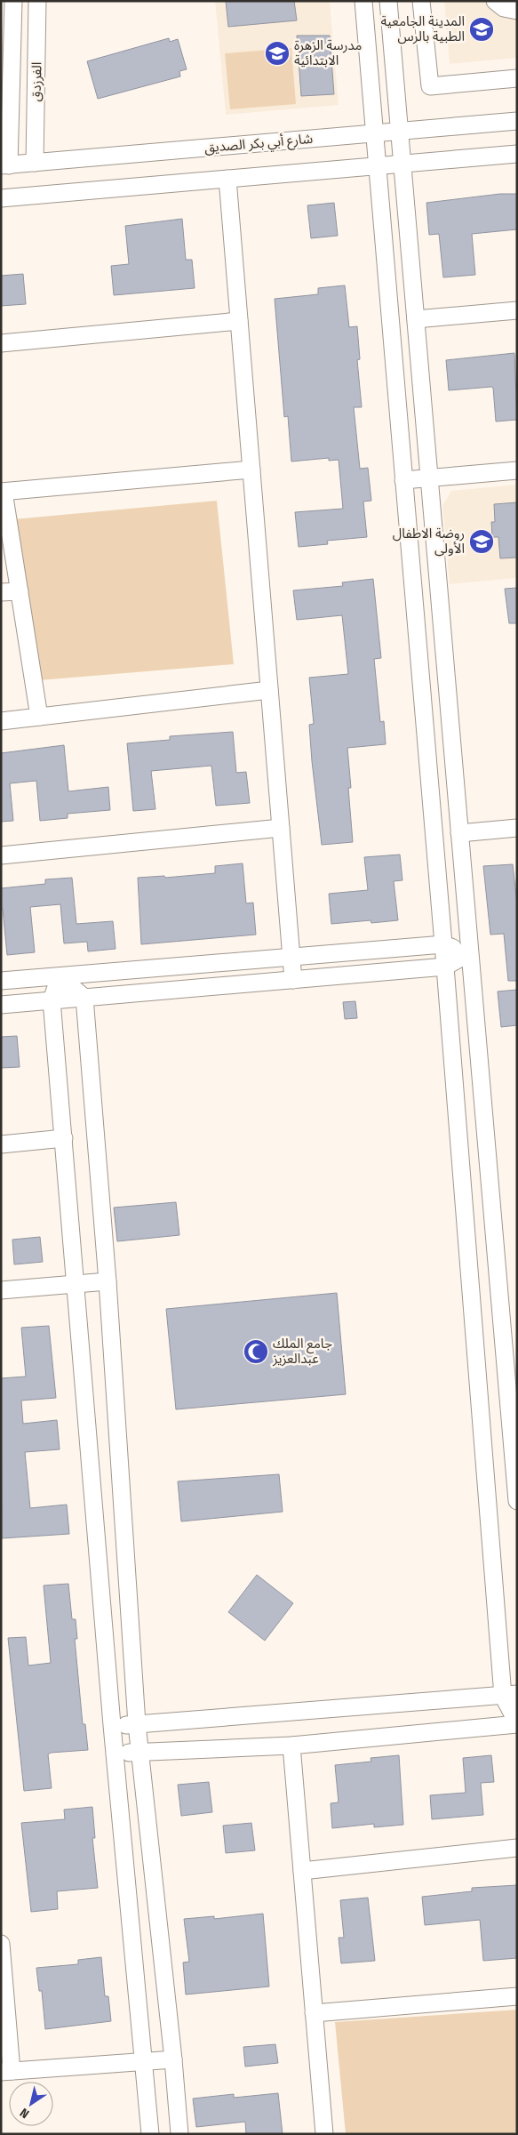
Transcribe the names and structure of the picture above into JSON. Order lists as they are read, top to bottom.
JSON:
{
  "streets": {
    "street": ["الفرزدق", "شارع أبي بكر الصديق"]
  },
  "crossings": [
    ["الفرزدق", "شارع أبي بكر الصديق"]
  ],
  "places": {
    "school or university": ["المدينة الجامعية الطبية بالرس", "مدرسة الزهرة الابتدائية", "روضة الاطفال الأولى"],
    "mosque": ["جامع الملك عبدالعزيز"]
  },
  "north": "bottom left"
}
